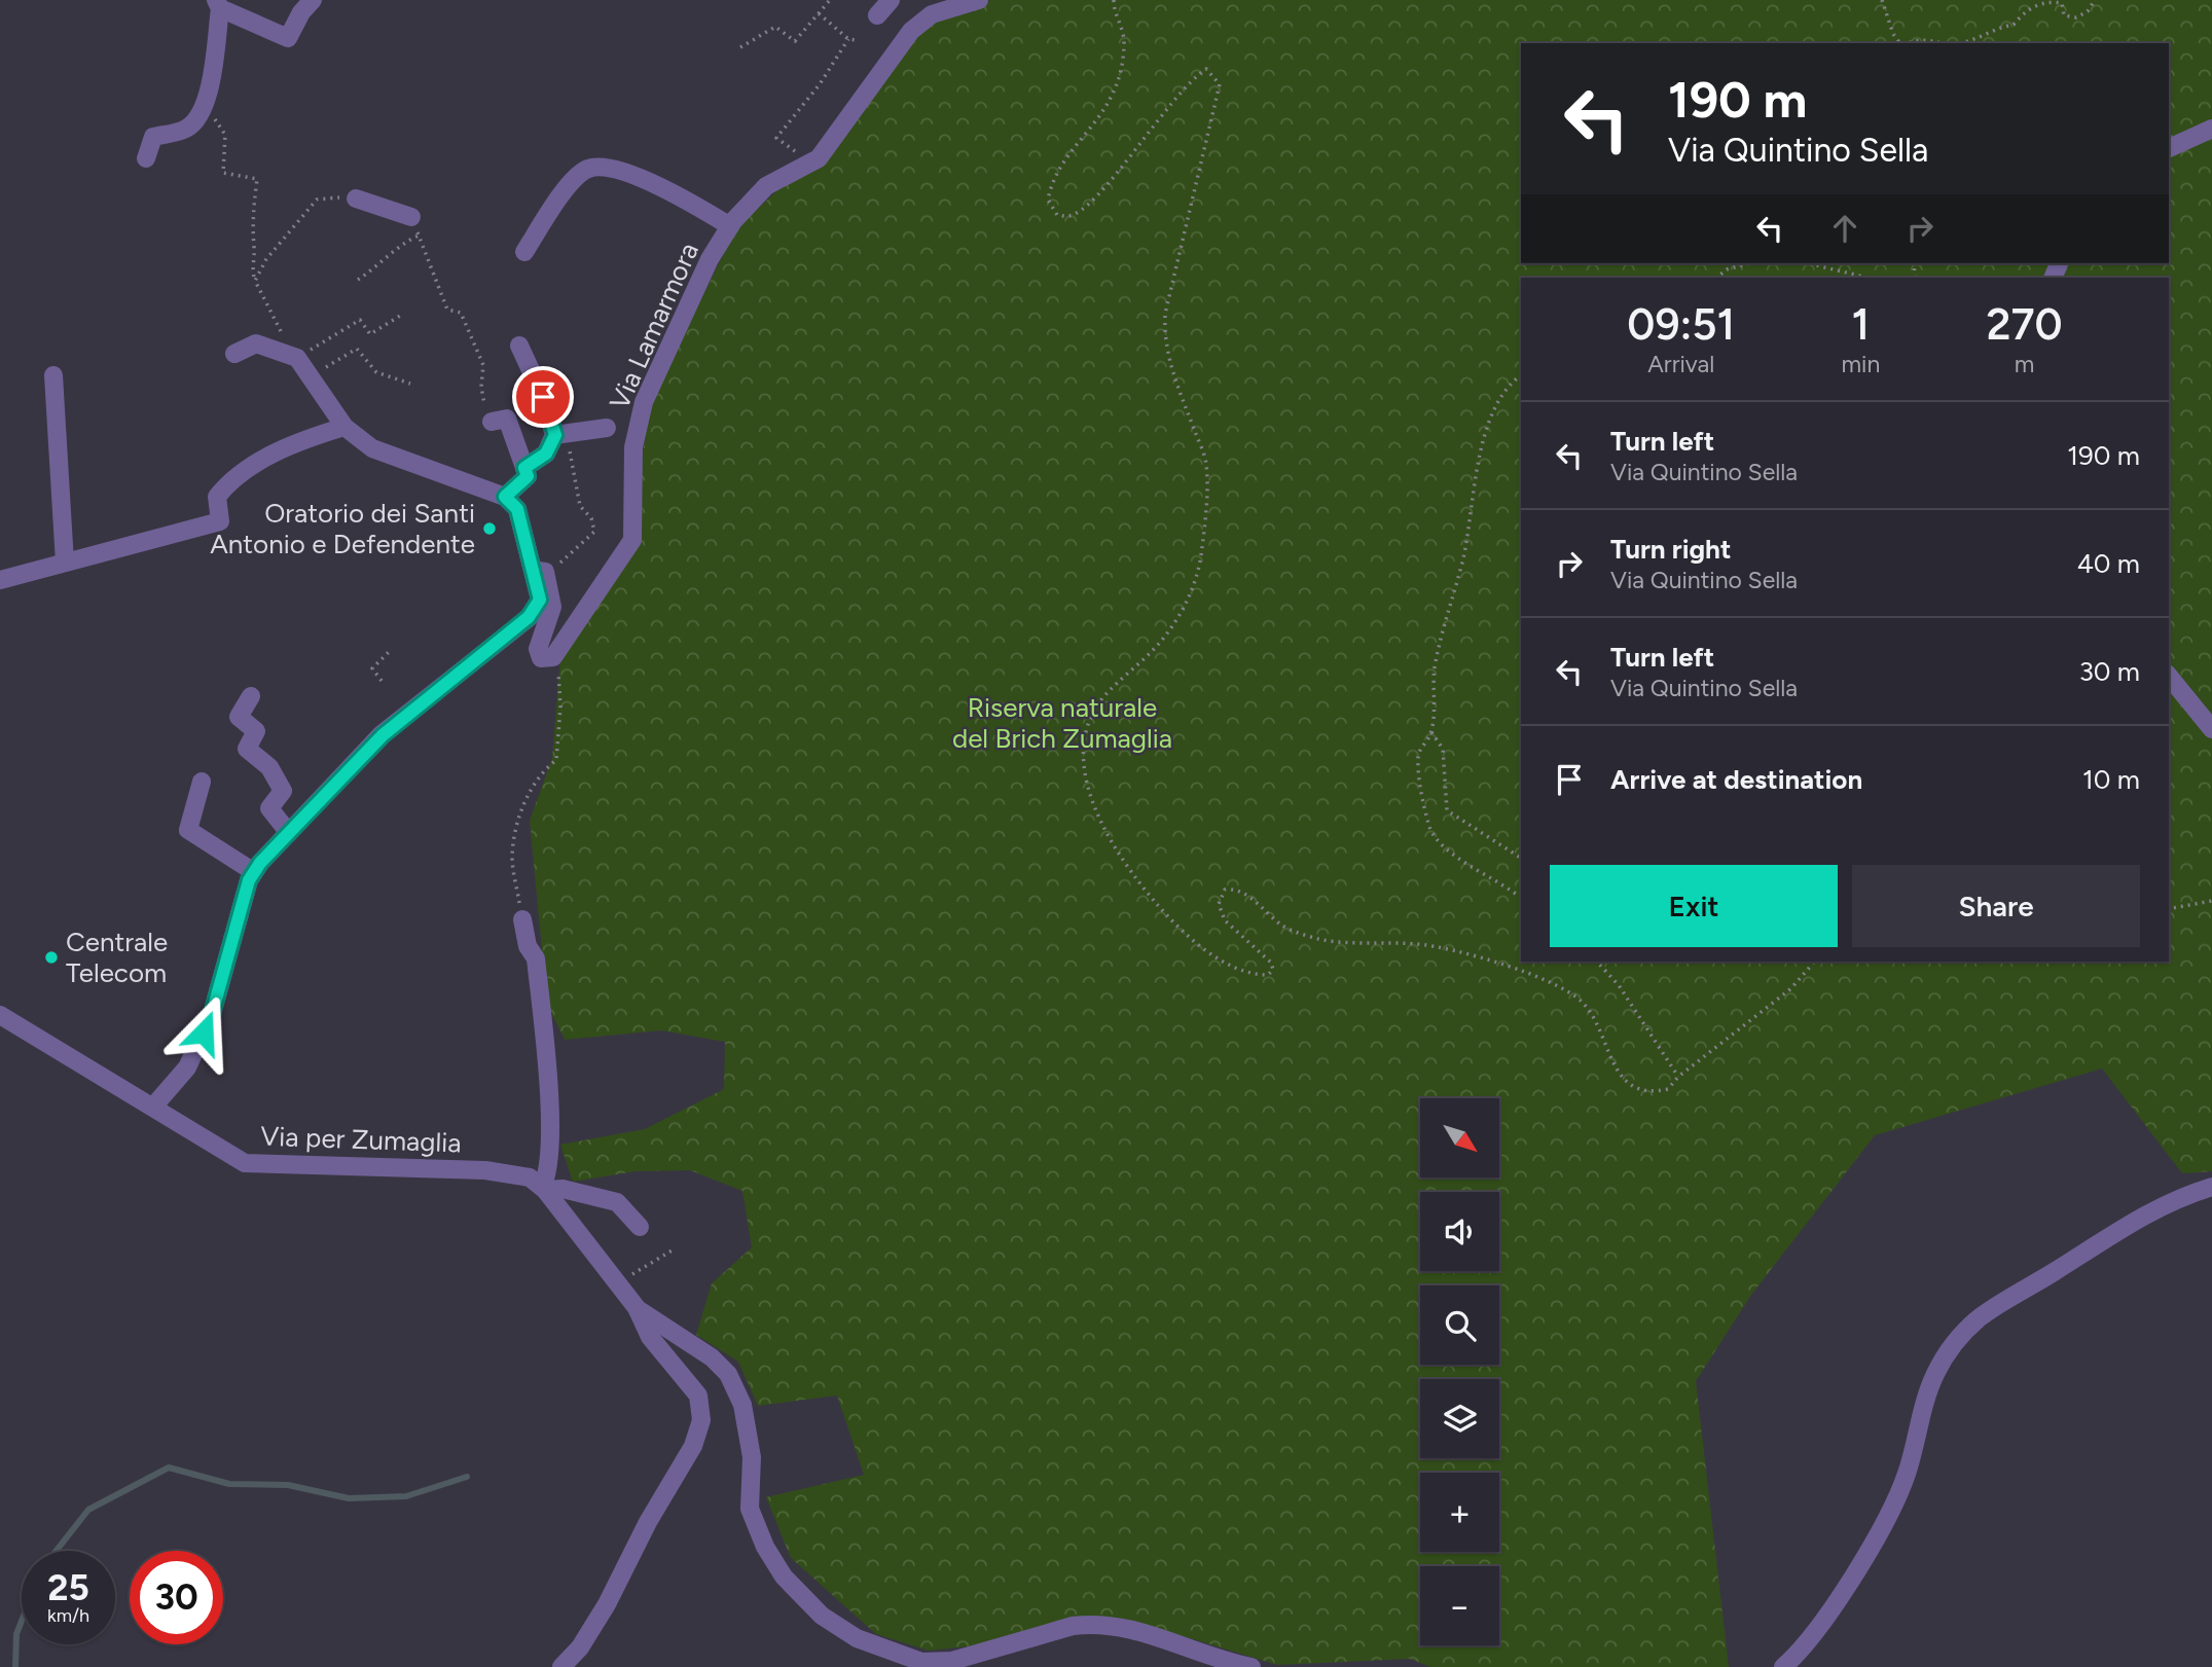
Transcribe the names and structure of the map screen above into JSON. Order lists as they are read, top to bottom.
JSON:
{
  "streets": {
    "street": ["Via Lamarmora", "Via per Zumaglia"]
  },
  "parks": ["Riserva naturale del Brich Zumaglia"],
  "places": ["Oratorio dei Santi Antonio e Defendente", "Centrale Telecom"],
  "north": "bottom right",
  "page": {
    "turn": ["190 m", "Via Quintino Sella"],
    "eta": [
      "09:51",
      "Arrival",
      "1",
      "min",
      "270",
      "m"
    ],
    "list": [
      {
        "name": "Turn left",
        "note": "Via Quintino Sella",
        "value": "190 m"
      },
      {
        "name": "Turn right",
        "note": "Via Quintino Sella",
        "value": "40 m"
      },
      {
        "name": "Turn left",
        "note": "Via Quintino Sella",
        "value": "30 m"
      },
      {
        "name": "Arrive at destination",
        "value": "10 m"
      }
    ],
    "buttons": ["Exit", "Share"],
    "map_buttons": ["+", "−"],
    "speed": "25 km/h",
    "limit": "30"
  }
}
